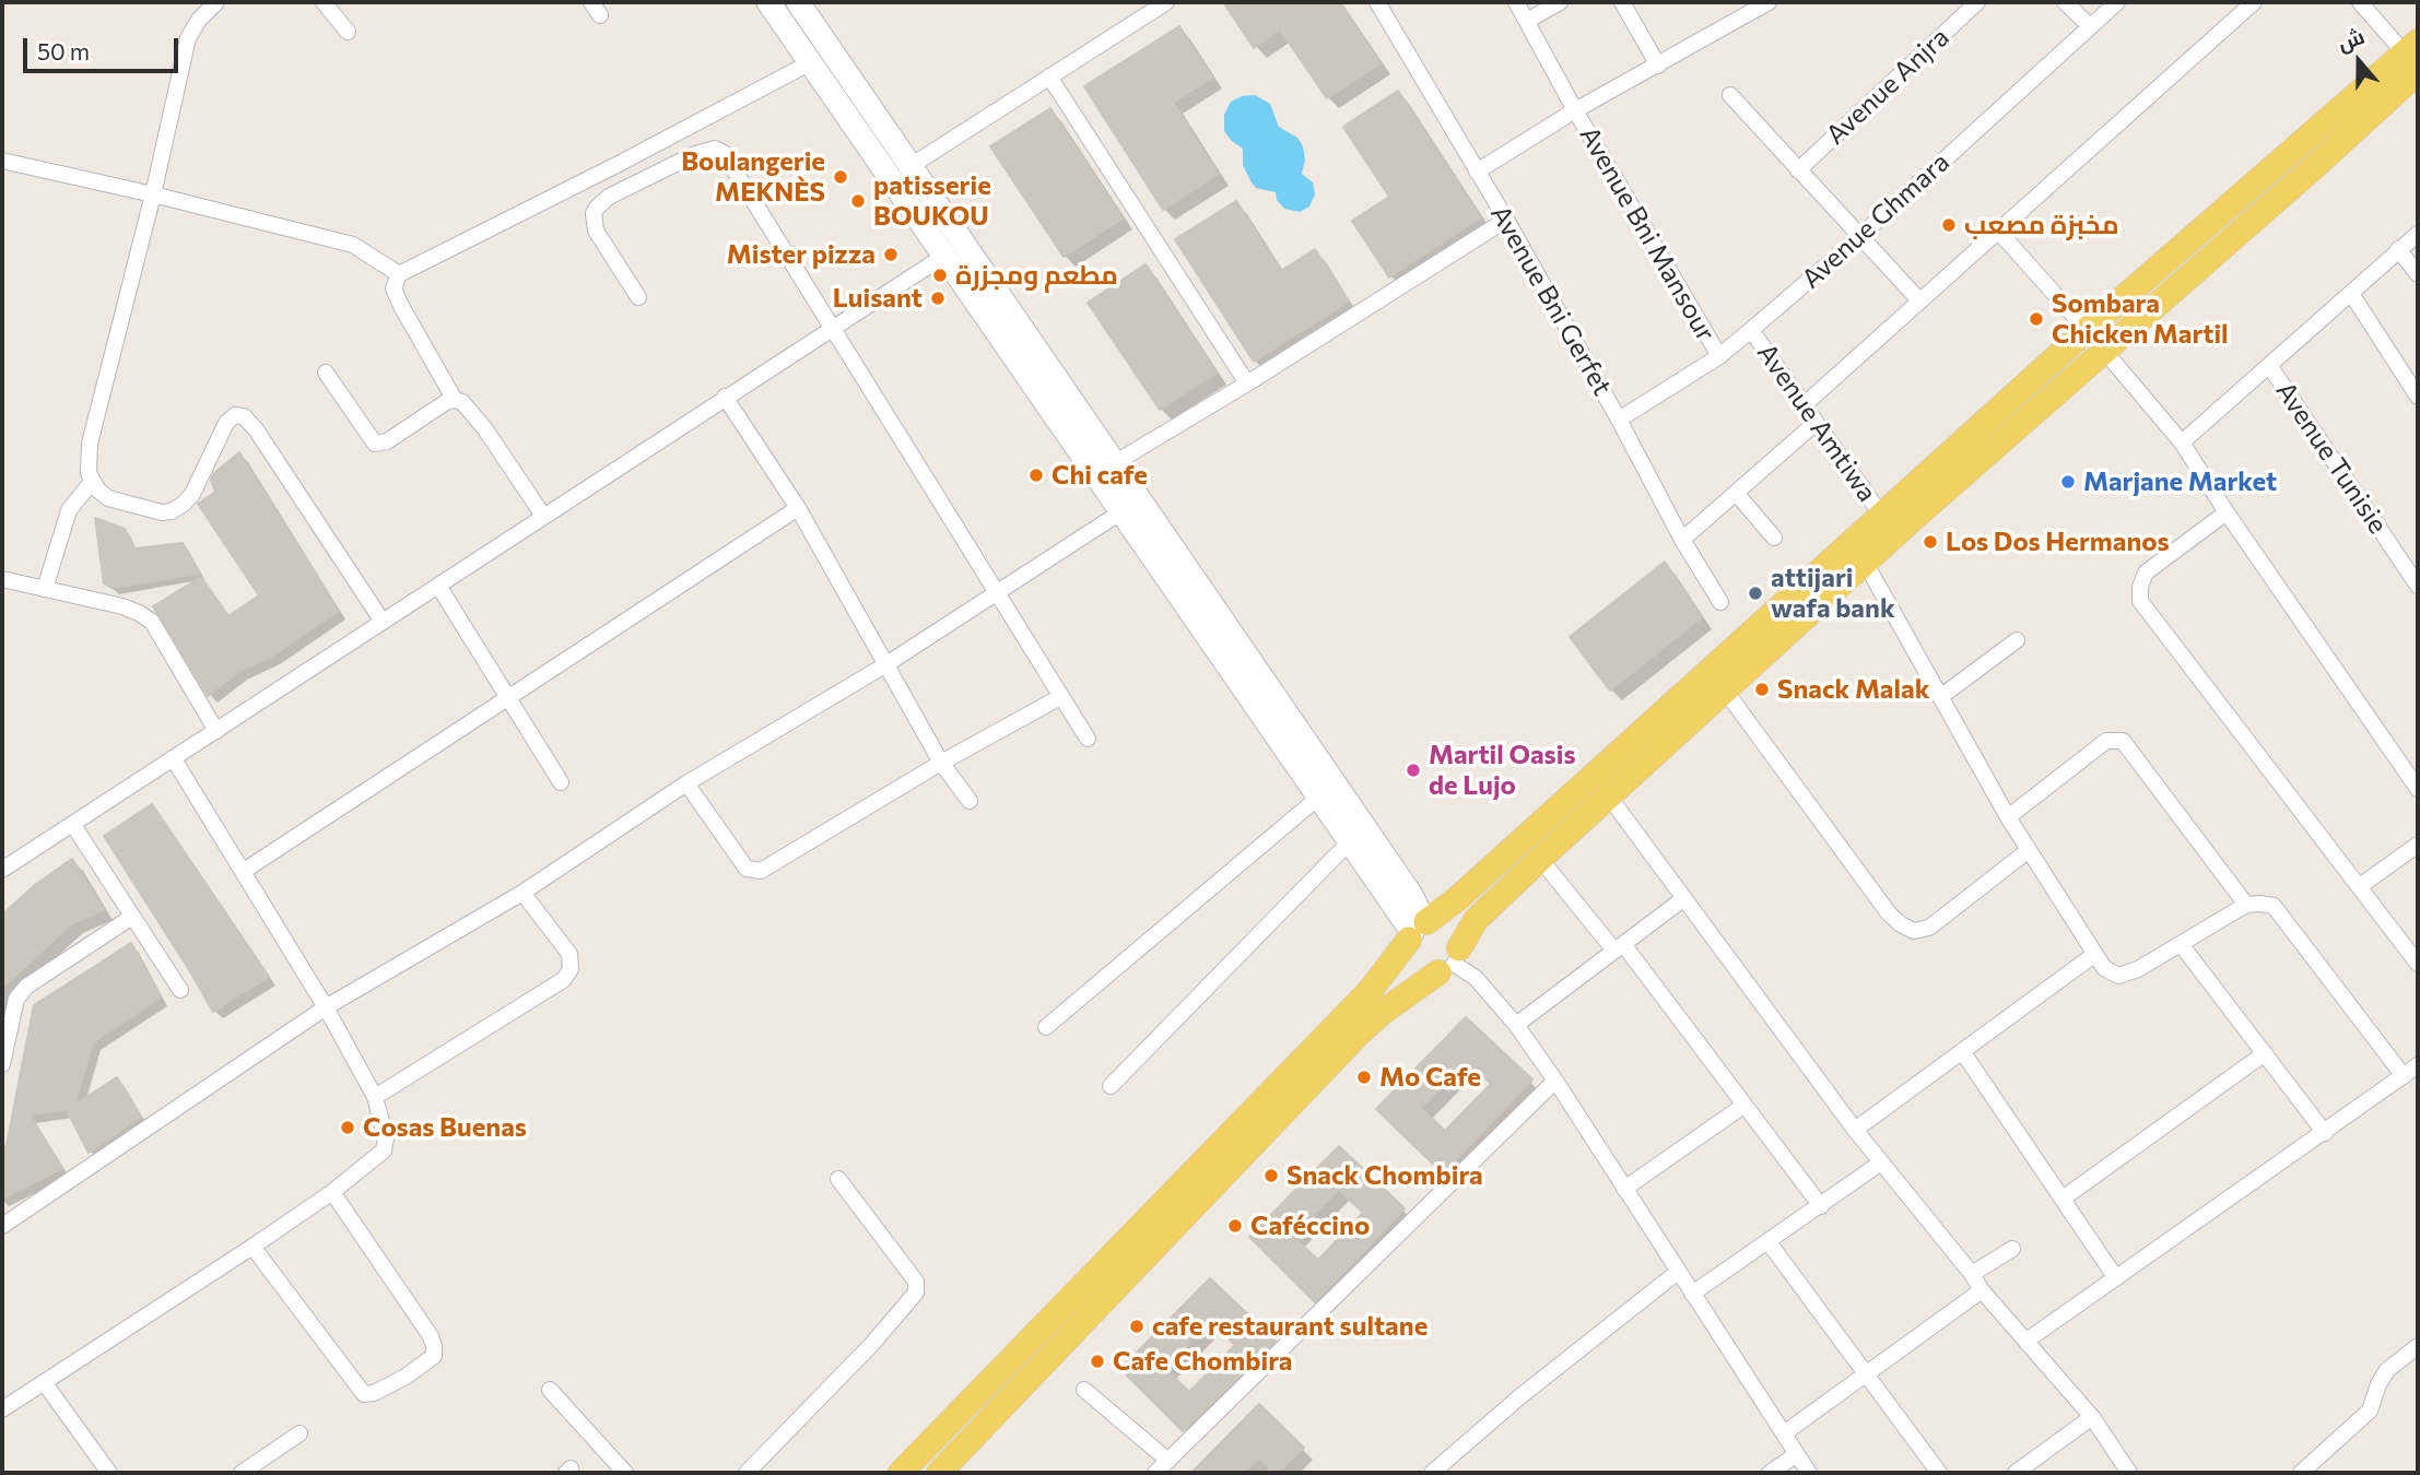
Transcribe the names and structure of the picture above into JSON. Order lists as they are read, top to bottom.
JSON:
{
  "streets": {
    "street": [
      "Avenue Anjra",
      "Avenue Ghmara",
      "Avenue Bni Mansour",
      "Avenue Bni Gerfet",
      "Avenue Amtiwa",
      "Avenue Tunisie"
    ]
  },
  "crossings": [
    ["Avenue Ghmara", "Avenue Bni Mansour"],
    ["Avenue Ghmara", "Avenue Bni Gerfet"],
    ["Avenue Ghmara", "Avenue Amtiwa"]
  ],
  "places": [
    "Boulangerie MEKNÈS",
    "patisserie BOUKOU",
    "مخبزة مصعب",
    "Mister pizza",
    "مطعم ومجزرة",
    "Luisant",
    "Sombara Chicken Martil",
    "Chi cafe",
    "Marjane Market",
    "Los Dos Hermanos",
    "attijari wafa bank",
    "Snack Malak",
    "Martil Oasis de Lujo",
    "Mo Cafe",
    "Cosas Buenas",
    "Snack Chombira",
    "Caféccino",
    "cafe restaurant sultane",
    "Cafe Chombira"
  ],
  "scale_bar": "50 m",
  "north": "top"
}
